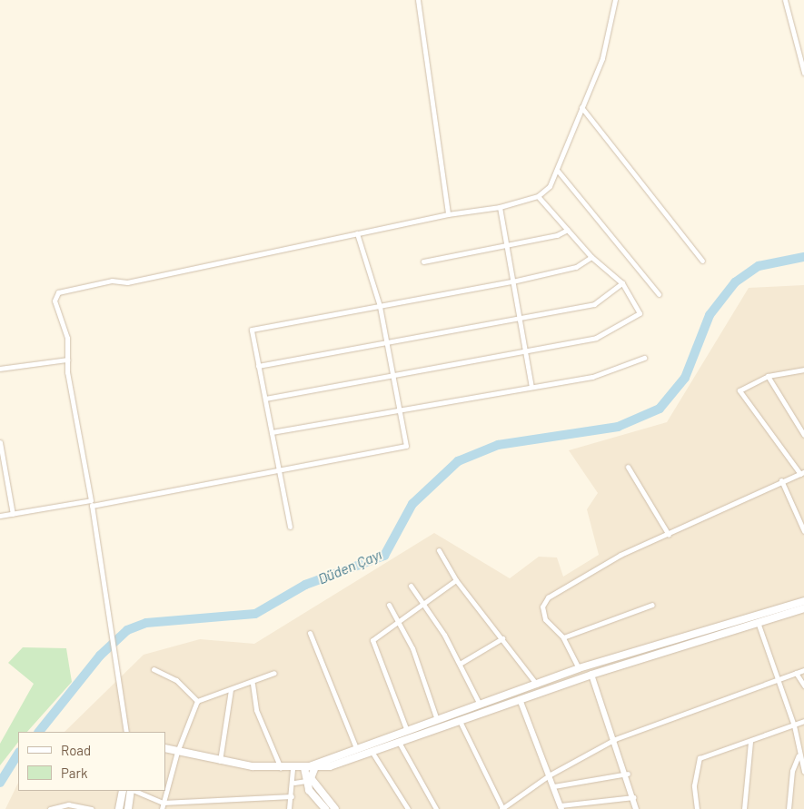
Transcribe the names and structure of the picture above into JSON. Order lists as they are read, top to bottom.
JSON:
{
  "water": ["Düden Çayı"],
  "legend": ["Road", "Park"]
}
